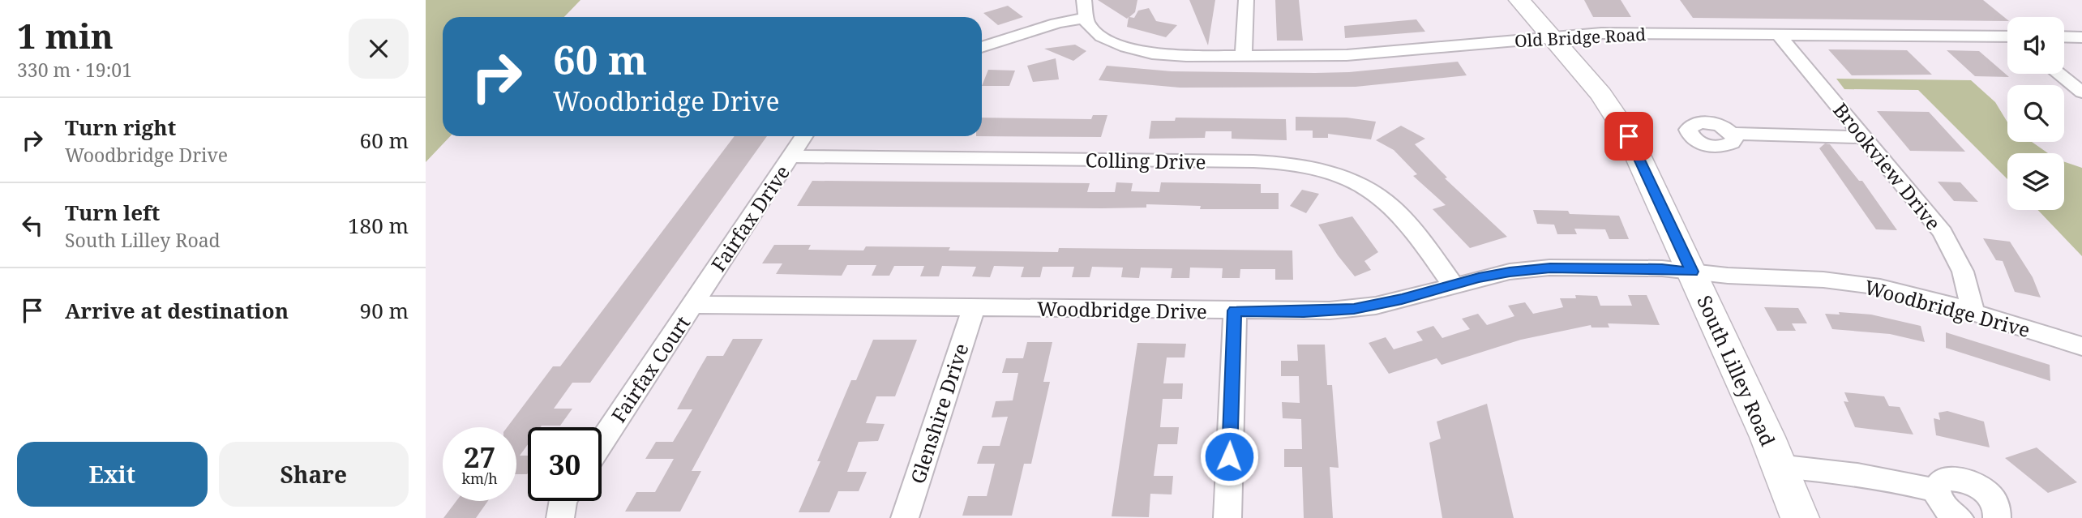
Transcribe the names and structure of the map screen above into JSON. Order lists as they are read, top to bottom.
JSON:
{
  "streets": {
    "street": [
      "Old Bridge Road",
      "Colling Drive",
      "Brookview Drive",
      "Fairfax Drive",
      "Woodbridge Drive",
      "Fairfax Court",
      "South Lilley Road",
      "Glenshire Drive"
    ]
  },
  "crossings": [
    ["Old Bridge Road", "Brookview Drive"],
    ["Old Bridge Road", "South Lilley Road"],
    ["Colling Drive", "Fairfax Drive"],
    ["Colling Drive", "Woodbridge Drive"],
    ["Brookview Drive", "Woodbridge Drive"],
    ["Fairfax Drive", "Woodbridge Drive"],
    ["Fairfax Drive", "Fairfax Court"],
    ["Woodbridge Drive", "Fairfax Court"],
    ["Woodbridge Drive", "South Lilley Road"],
    ["Woodbridge Drive", "Glenshire Drive"]
  ],
  "page": {
    "heading": ["1 min", "330 m · 19:01"],
    "turn": ["60 m", "Woodbridge Drive"],
    "list": [
      {
        "name": "Turn right",
        "note": "Woodbridge Drive",
        "value": "60 m"
      },
      {
        "name": "Turn left",
        "note": "South Lilley Road",
        "value": "180 m"
      },
      {
        "name": "Arrive at destination",
        "value": "90 m"
      }
    ],
    "speed": "27 km/h",
    "limit": "30",
    "buttons": ["Exit", "Share"]
  }
}
